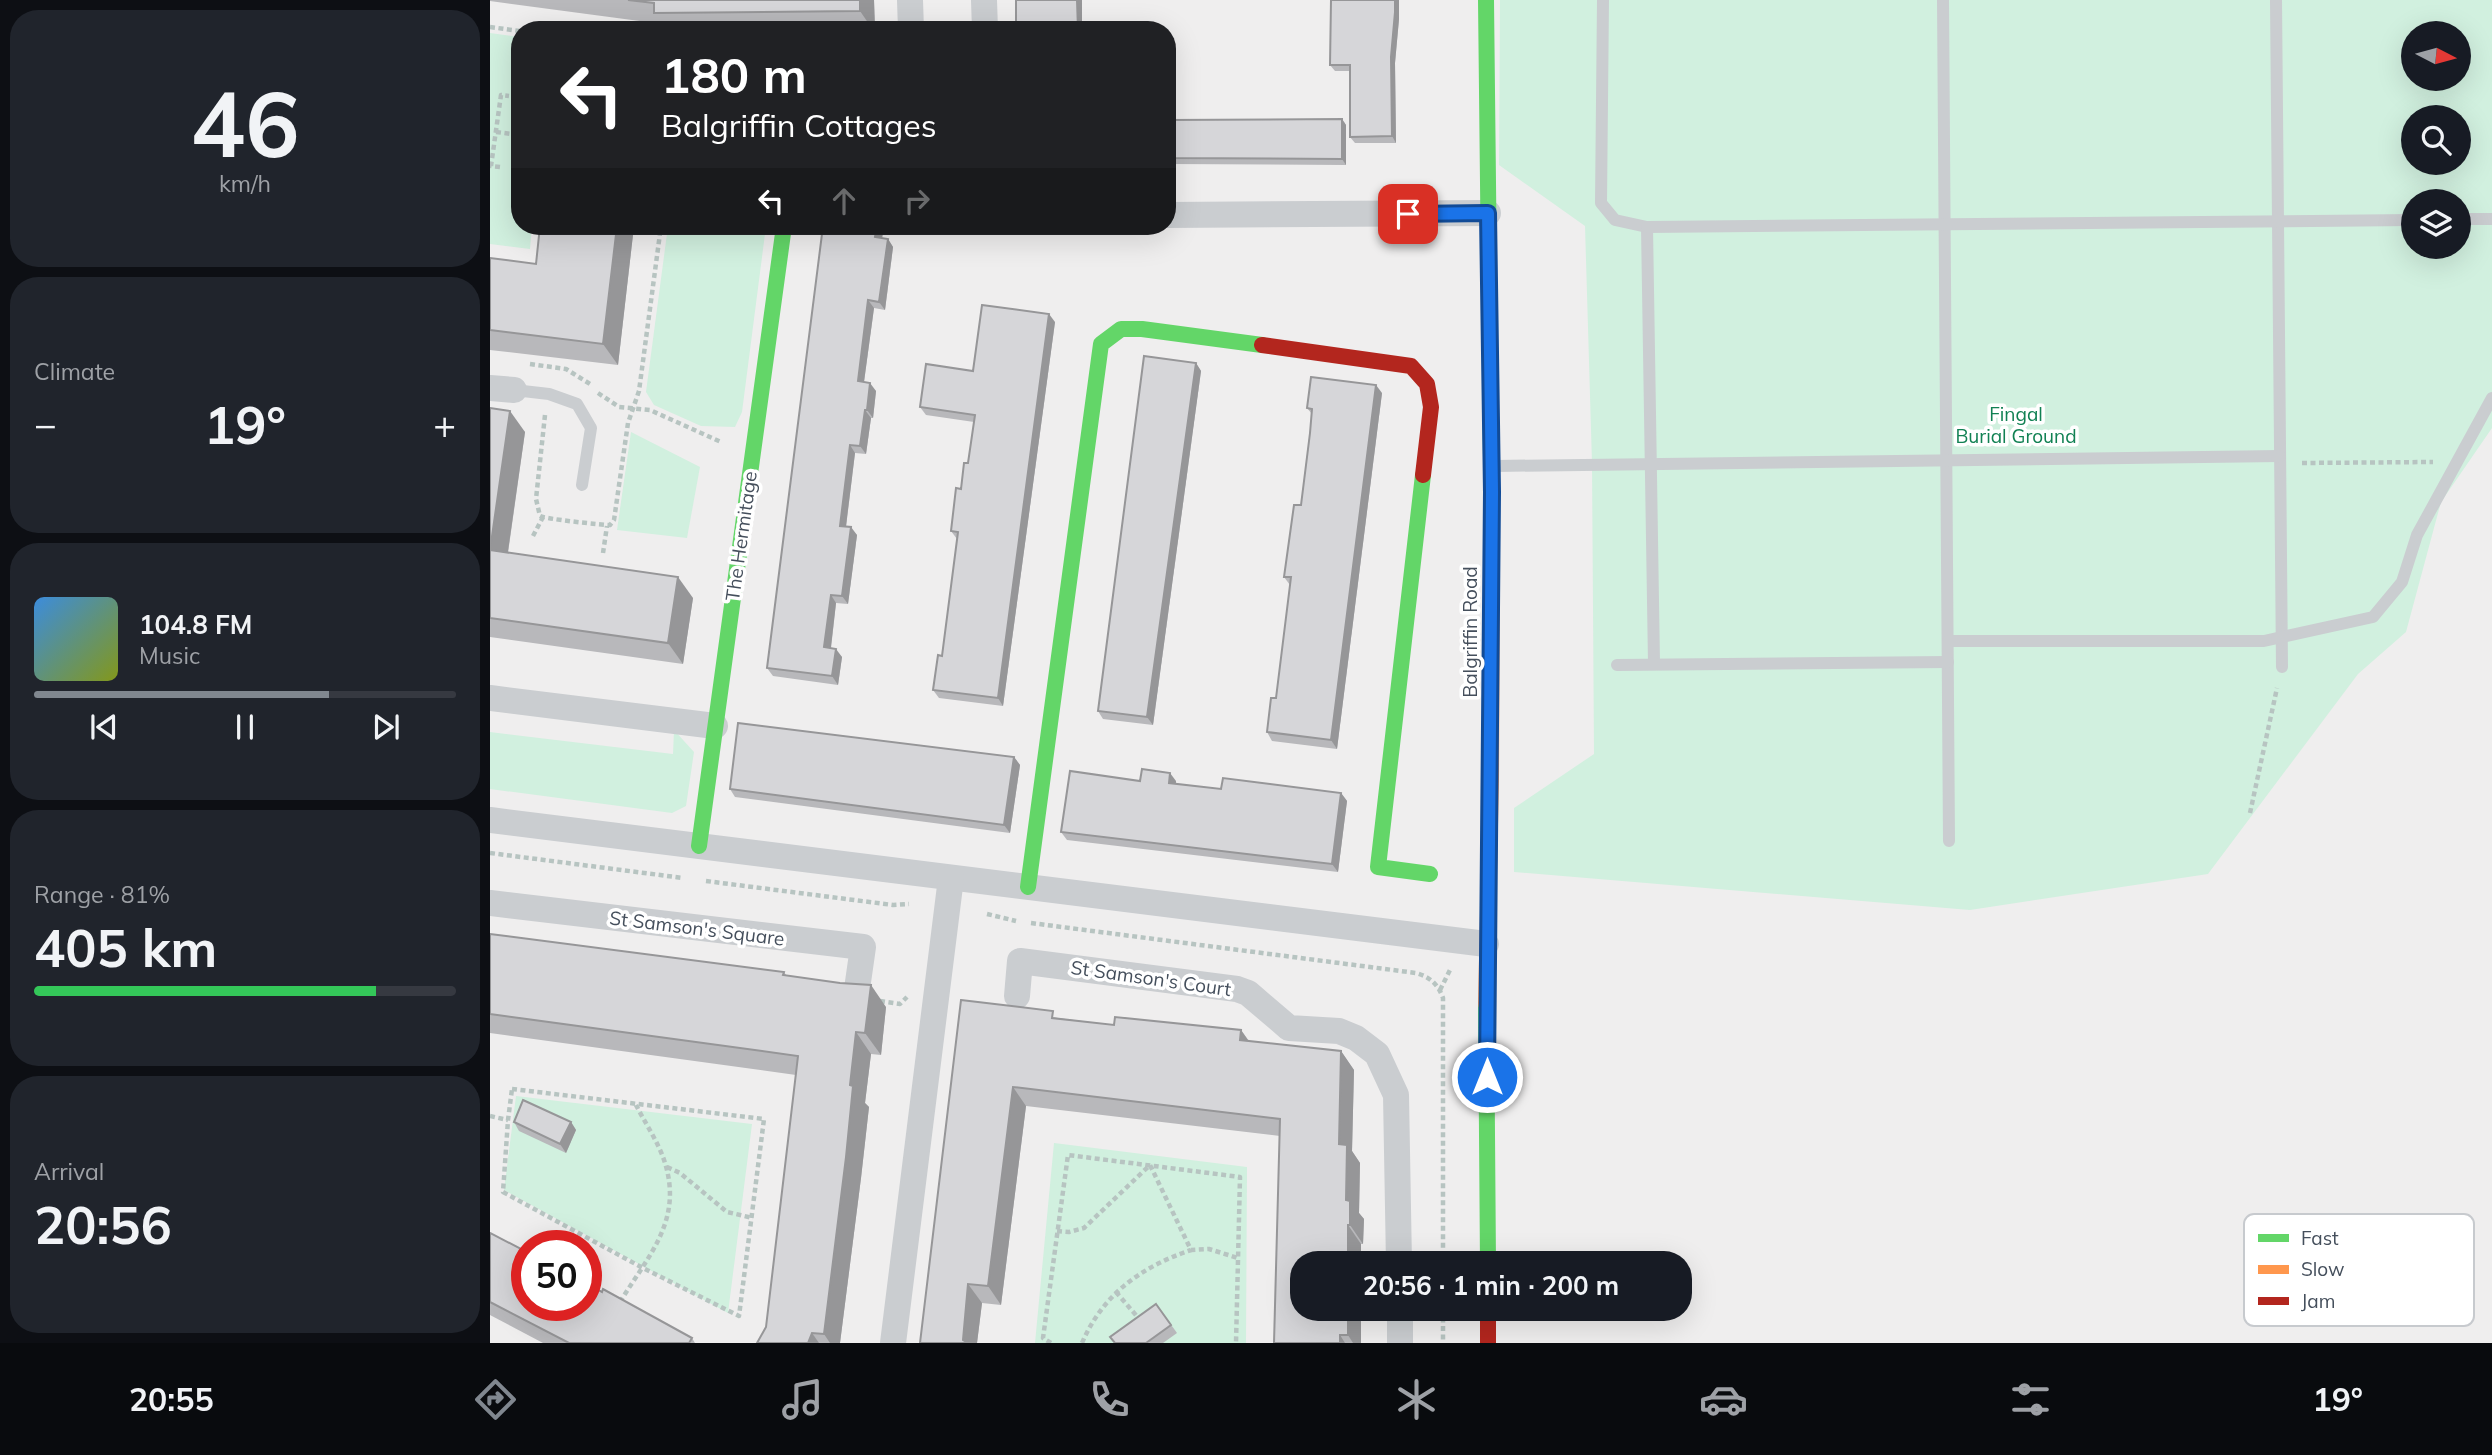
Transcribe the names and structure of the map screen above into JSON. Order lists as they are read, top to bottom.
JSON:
{
  "streets": {
    "street": [
      "The Hermitage",
      "Balgriffin Road",
      "St Samson's Square",
      "St Samson's Court"
    ]
  },
  "parks": ["Fingal Burial Ground"],
  "legend": ["Fast", "Slow", "Jam"],
  "north": "right",
  "page": {
    "tile": [
      ["46", "km/h"],
      "Climate",
      ["Range · 81%", "405 km"],
      ["Arrival", "20:56"]
    ],
    "turn": ["180 m", "Balgriffin Cottages"],
    "heat": ["−", "19°", "+"],
    "song": ["104.8 FM", "Music"],
    "limit": "50",
    "trip": "20:56 · 1 min · 200 m",
    "tabs": ["20:55", "19°"]
  }
}
